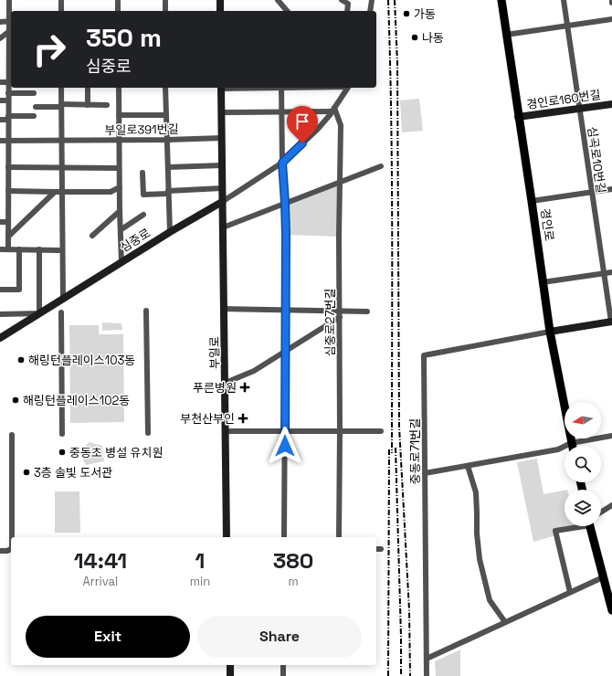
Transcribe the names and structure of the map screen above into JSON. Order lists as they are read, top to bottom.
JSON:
{
  "streets": {
    "main road": ["경인로"],
    "street": [
      "경인로160번길",
      "부일로391번길",
      "심곡로10번길",
      "심중로",
      "심중로27번길",
      "부일로",
      "중동로71번길"
    ]
  },
  "crossings": [
    ["경인로160번길", "심곡로10번길"],
    ["경인로160번길", "경인로"],
    ["부일로391번길", "부일로"],
    ["경인로", "중동로71번길"],
    ["심중로", "심중로27번길"],
    ["심중로", "부일로"]
  ],
  "places": {
    "other": [
      "가동",
      "나동",
      "해링턴플레이스103동",
      "해링턴플레이스102동",
      "중동초 병설 유치원",
      "3층 솔빛 도서관"
    ],
    "health": ["푸른병원", "부천산부인"]
  },
  "north": "left",
  "page": {
    "turn": ["350 m", "심중로"],
    "eta": [
      "14:41",
      "Arrival",
      "1",
      "min",
      "380",
      "m"
    ],
    "buttons": ["Exit", "Share"]
  }
}
